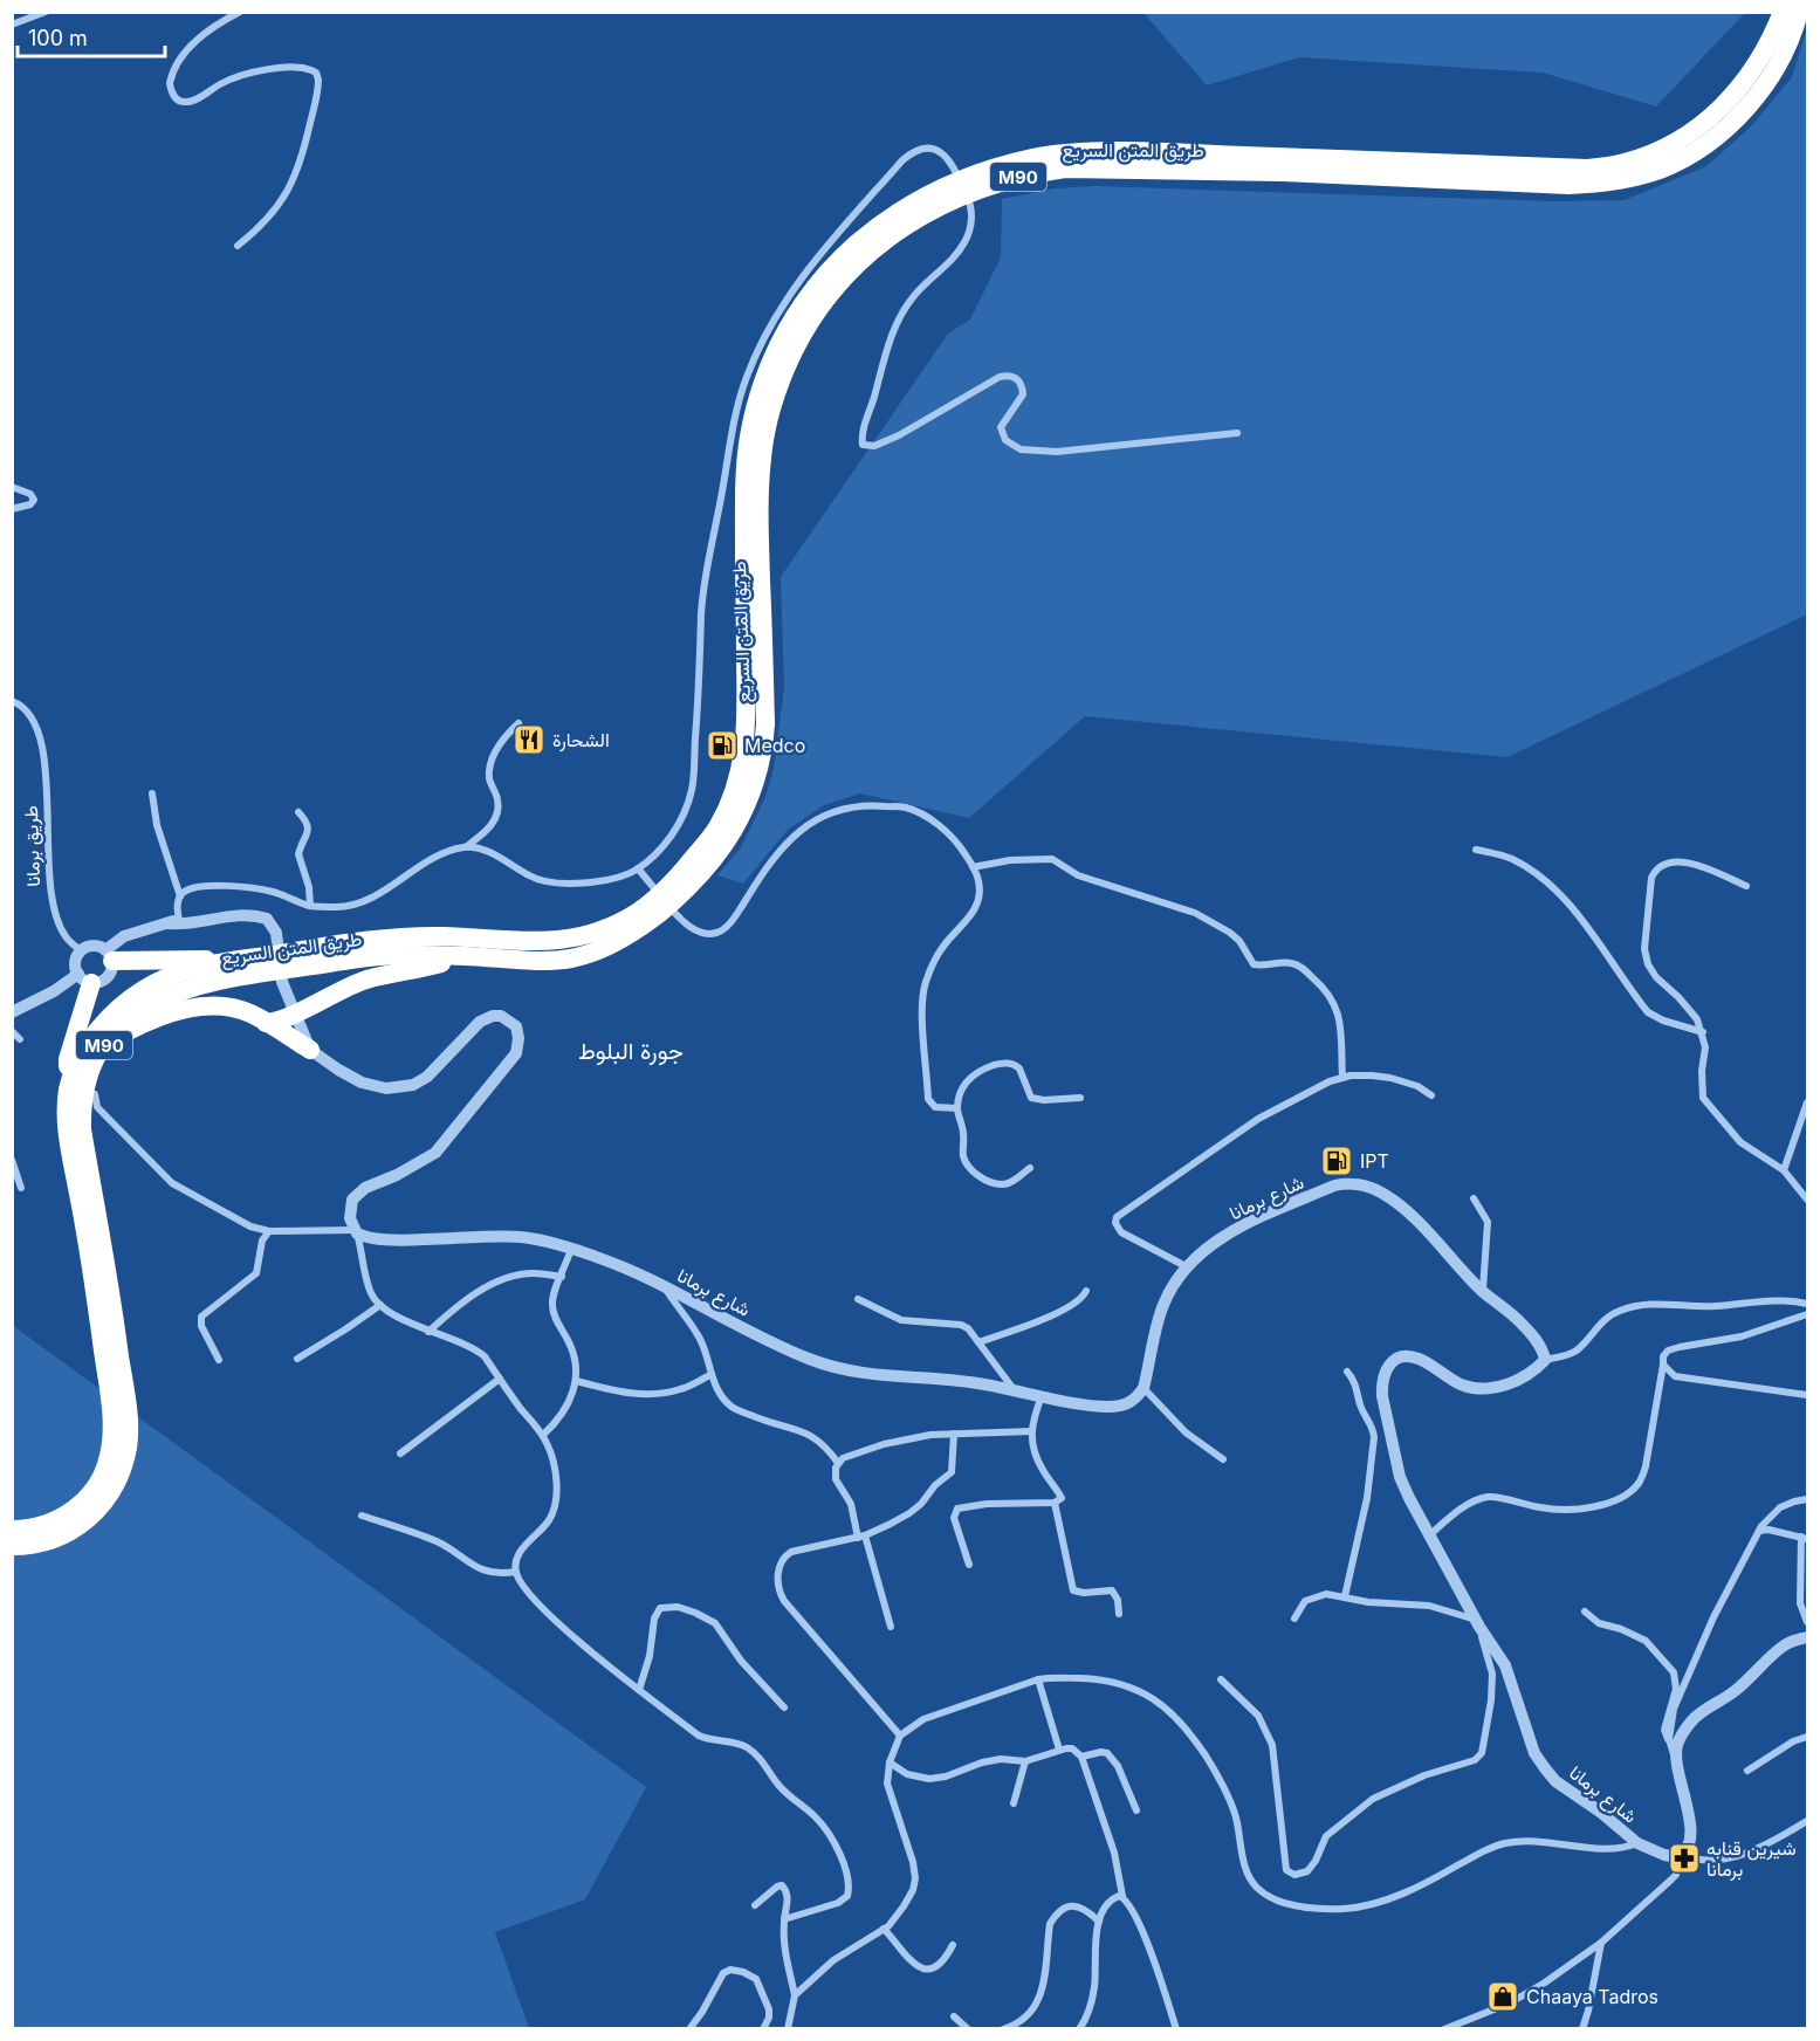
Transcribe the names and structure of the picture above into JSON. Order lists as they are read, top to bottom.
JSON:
{
  "streets": {
    "highway": ["طريق المتن السريع", "M90"],
    "street": ["طريق برمانا", "شارع برمانا"]
  },
  "districts": ["جورة البلوط"],
  "places": {
    "restaurant": ["الشحارة"],
    "fuel station": ["Medco", "IPT"],
    "pharmacy": ["شيرين قنابه برمانا"],
    "shop": ["Chaaya Tadros"]
  },
  "scale_bar": "100 m"
}
